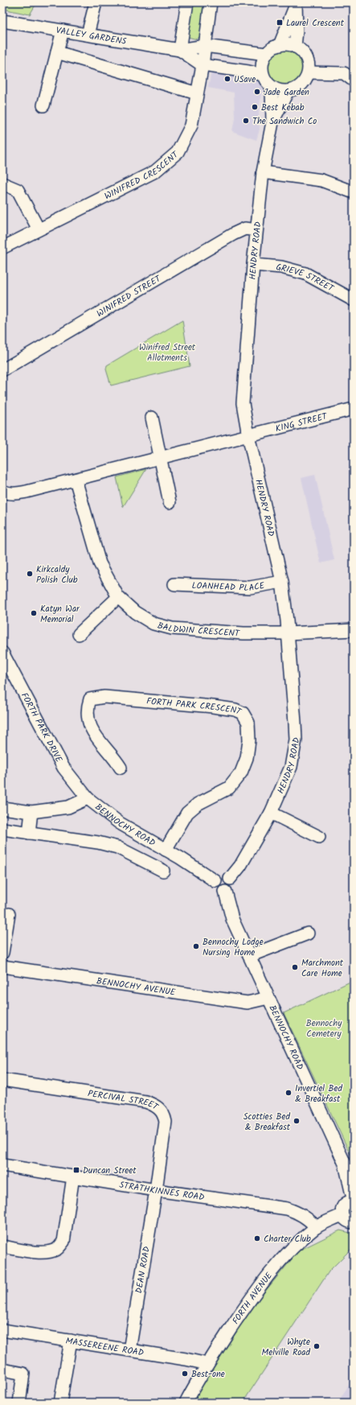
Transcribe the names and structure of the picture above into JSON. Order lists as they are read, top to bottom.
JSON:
{
  "streets": {
    "street": [
      "VALLEY GARDENS",
      "WINIFRED CRESCENT",
      "HENDRY ROAD",
      "GRIEVE STREET",
      "WINIFRED STREET",
      "KING STREET",
      "LOANHEAD PLACE",
      "BALDWIN CRESCENT",
      "FORTH PARK CRESCENT",
      "FORTH PARK DRIVE",
      "BENNOCHY ROAD",
      "BENNOCHY AVENUE",
      "PERCIVAL STREET",
      "STRATHKINNES ROAD",
      "DEAN ROAD",
      "FORTH AVENUE",
      "MASSEREENE ROAD"
    ]
  },
  "crossings": [
    ["VALLEY GARDENS", "WINIFRED CRESCENT"],
    ["VALLEY GARDENS", "HENDRY ROAD"],
    ["HENDRY ROAD", "GRIEVE STREET"],
    ["HENDRY ROAD", "WINIFRED STREET"],
    ["HENDRY ROAD", "KING STREET"],
    ["HENDRY ROAD", "LOANHEAD PLACE"],
    ["HENDRY ROAD", "BALDWIN CRESCENT"],
    ["HENDRY ROAD", "BENNOCHY ROAD"],
    ["FORTH PARK CRESCENT", "BENNOCHY ROAD"],
    ["FORTH PARK DRIVE", "BENNOCHY ROAD"],
    ["BENNOCHY ROAD", "BENNOCHY AVENUE"],
    ["PERCIVAL STREET", "STRATHKINNES ROAD"],
    ["PERCIVAL STREET", "DEAN ROAD"],
    ["STRATHKINNES ROAD", "DEAN ROAD"],
    ["STRATHKINNES ROAD", "FORTH AVENUE"],
    ["DEAN ROAD", "MASSEREENE ROAD"],
    ["FORTH AVENUE", "MASSEREENE ROAD"]
  ],
  "parks": ["Winifred Street Allotments", "Bennochy Cemetery"],
  "places": {
    "transit": ["Laurel Crescent", "Duncan Street"],
    "other": [
      "USave",
      "Jade Garden",
      "Best Kebab",
      "The Sandwich Co",
      "Kirkcaldy Polish Club",
      "Katyn War Memorial",
      "Bennochy Lodge Nursing Home",
      "Marchmont Care Home",
      "Invertiel Bed & Breakfast",
      "Scotties Bed & Breakfast",
      "Charter Club",
      "Whyte Melville Road",
      "Best-one"
    ]
  }
}
